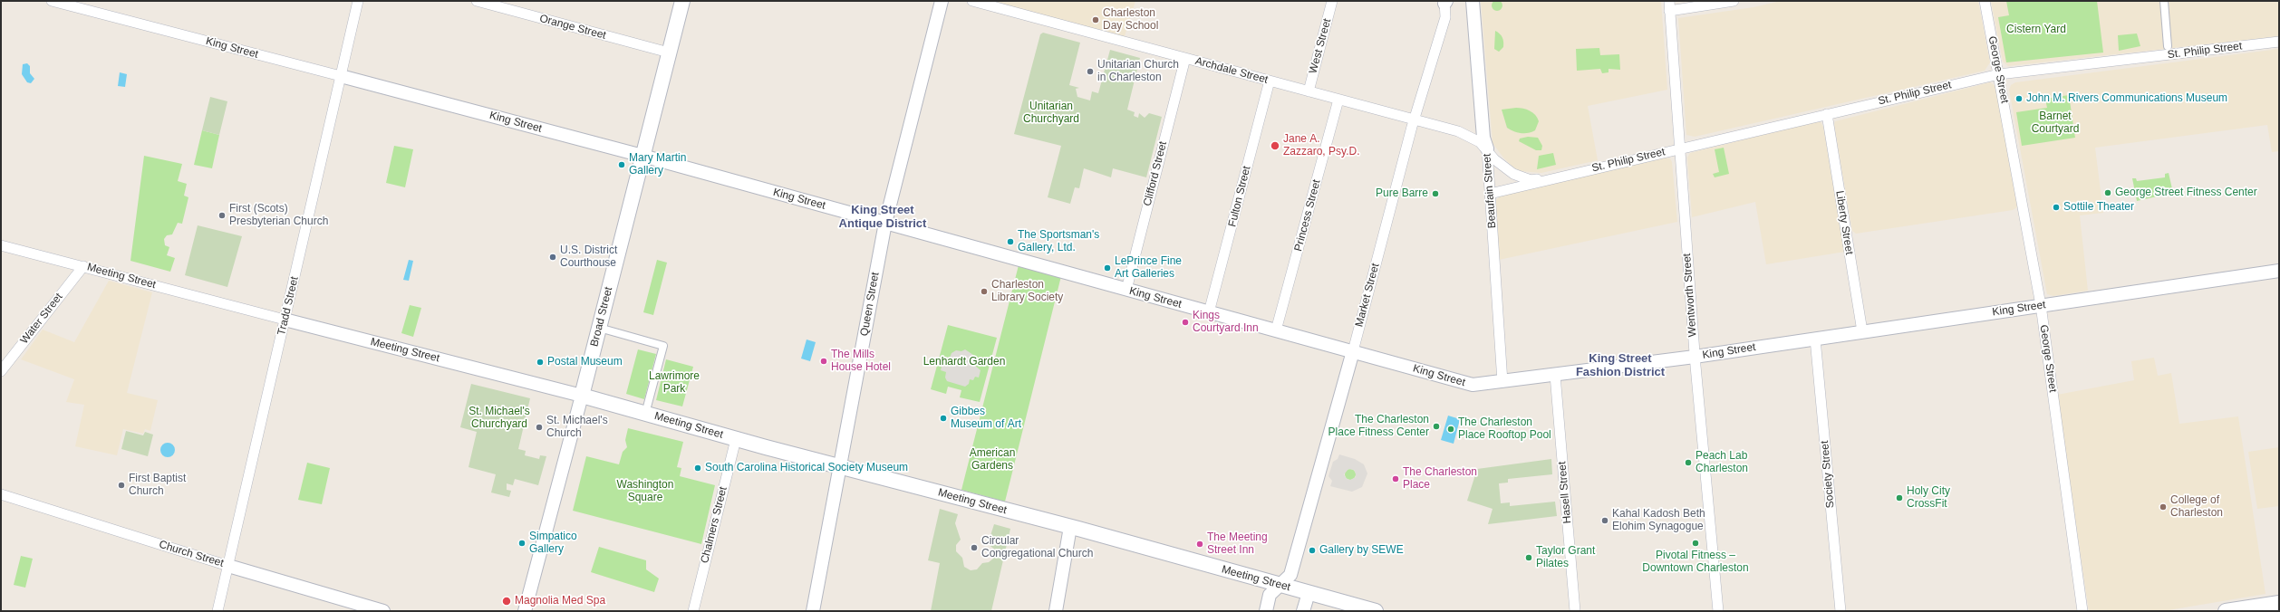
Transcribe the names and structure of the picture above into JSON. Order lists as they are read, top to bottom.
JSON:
{
  "streets": {
    "main road": ["Meeting Street", "Broad Street"],
    "street": [
      "Orange Street",
      "West Street",
      "King Street",
      "St. Philip Street",
      "George Street",
      "Archdale Street",
      "Clifford Street",
      "Beaufain Street",
      "Fulton Street",
      "Princess Street",
      "Liberty Street",
      "Market Street",
      "Wentworth Street",
      "Queen Street",
      "Tradd Street",
      "Water Street",
      "Society Street",
      "Hasell Street",
      "Chalmers Street",
      "Church Street"
    ]
  },
  "crossings": [
    ["Orange Street", "Broad Street"],
    ["West Street", "Archdale Street"],
    ["King Street", "George Street"],
    ["King Street", "Clifford Street"],
    ["King Street", "Beaufain Street"],
    ["King Street", "Fulton Street"],
    ["King Street", "Princess Street"],
    ["King Street", "Liberty Street"],
    ["King Street", "Market Street"],
    ["King Street", "Wentworth Street"],
    ["King Street", "Queen Street"],
    ["King Street", "Tradd Street"],
    ["King Street", "Broad Street"],
    ["King Street", "Society Street"],
    ["King Street", "Hasell Street"],
    ["St. Philip Street", "George Street"],
    ["St. Philip Street", "Archdale Street"],
    ["St. Philip Street", "Beaufain Street"],
    ["St. Philip Street", "Liberty Street"],
    ["St. Philip Street", "Wentworth Street"],
    ["Archdale Street", "Clifford Street"],
    ["Archdale Street", "Beaufain Street"],
    ["Archdale Street", "Fulton Street"],
    ["Archdale Street", "Princess Street"],
    ["Archdale Street", "Market Street"],
    ["Meeting Street", "Market Street"],
    ["Meeting Street", "Queen Street"],
    ["Meeting Street", "Tradd Street"],
    ["Meeting Street", "Broad Street"],
    ["Meeting Street", "Water Street"],
    ["Meeting Street", "Chalmers Street"],
    ["Tradd Street", "Church Street"]
  ],
  "districts": ["King Street Antique District", "King Street Fashion District"],
  "parks": [
    "Cistern Yard",
    "Unitarian Churchyard",
    "Barnet Courtyard",
    "Lenhardt Garden",
    "Lawrimore Park",
    "St. Michael's Churchyard",
    "American Gardens",
    "Washington Square"
  ],
  "places": [
    "Charleston Day School",
    "Unitarian Church in Charleston",
    "John M. Rivers Communications Museum",
    "Jane A. Zazzaro, Psy.D.",
    "Mary Martin Gallery",
    "George Street Fitness Center",
    "Pure Barre",
    "Sottile Theater",
    "First (Scots) Presbyterian Church",
    "The Sportsman's Gallery, Ltd.",
    "U.S. District Courthouse",
    "LePrince Fine Art Galleries",
    "Charleston Library Society",
    "Kings Courtyard Inn",
    "The Mills House Hotel",
    "Postal Museum",
    "Gibbes Museum of Art",
    "The Charleston Place Fitness Center",
    "St. Michael's Church",
    "The Charleston Place Rooftop Pool",
    "Peach Lab Charleston",
    "South Carolina Historical Society Museum",
    "The Charleston Place",
    "First Baptist Church",
    "Holy City CrossFit",
    "College of Charleston",
    "Kahal Kadosh Beth Elohim Synagogue",
    "Simpatico Gallery",
    "Pivotal Fitness – Downtown Charleston",
    "The Meeting Street Inn",
    "Circular Congregational Church",
    "Gallery by SEWE",
    "Taylor Grant Pilates",
    "Magnolia Med Spa"
  ]
}
